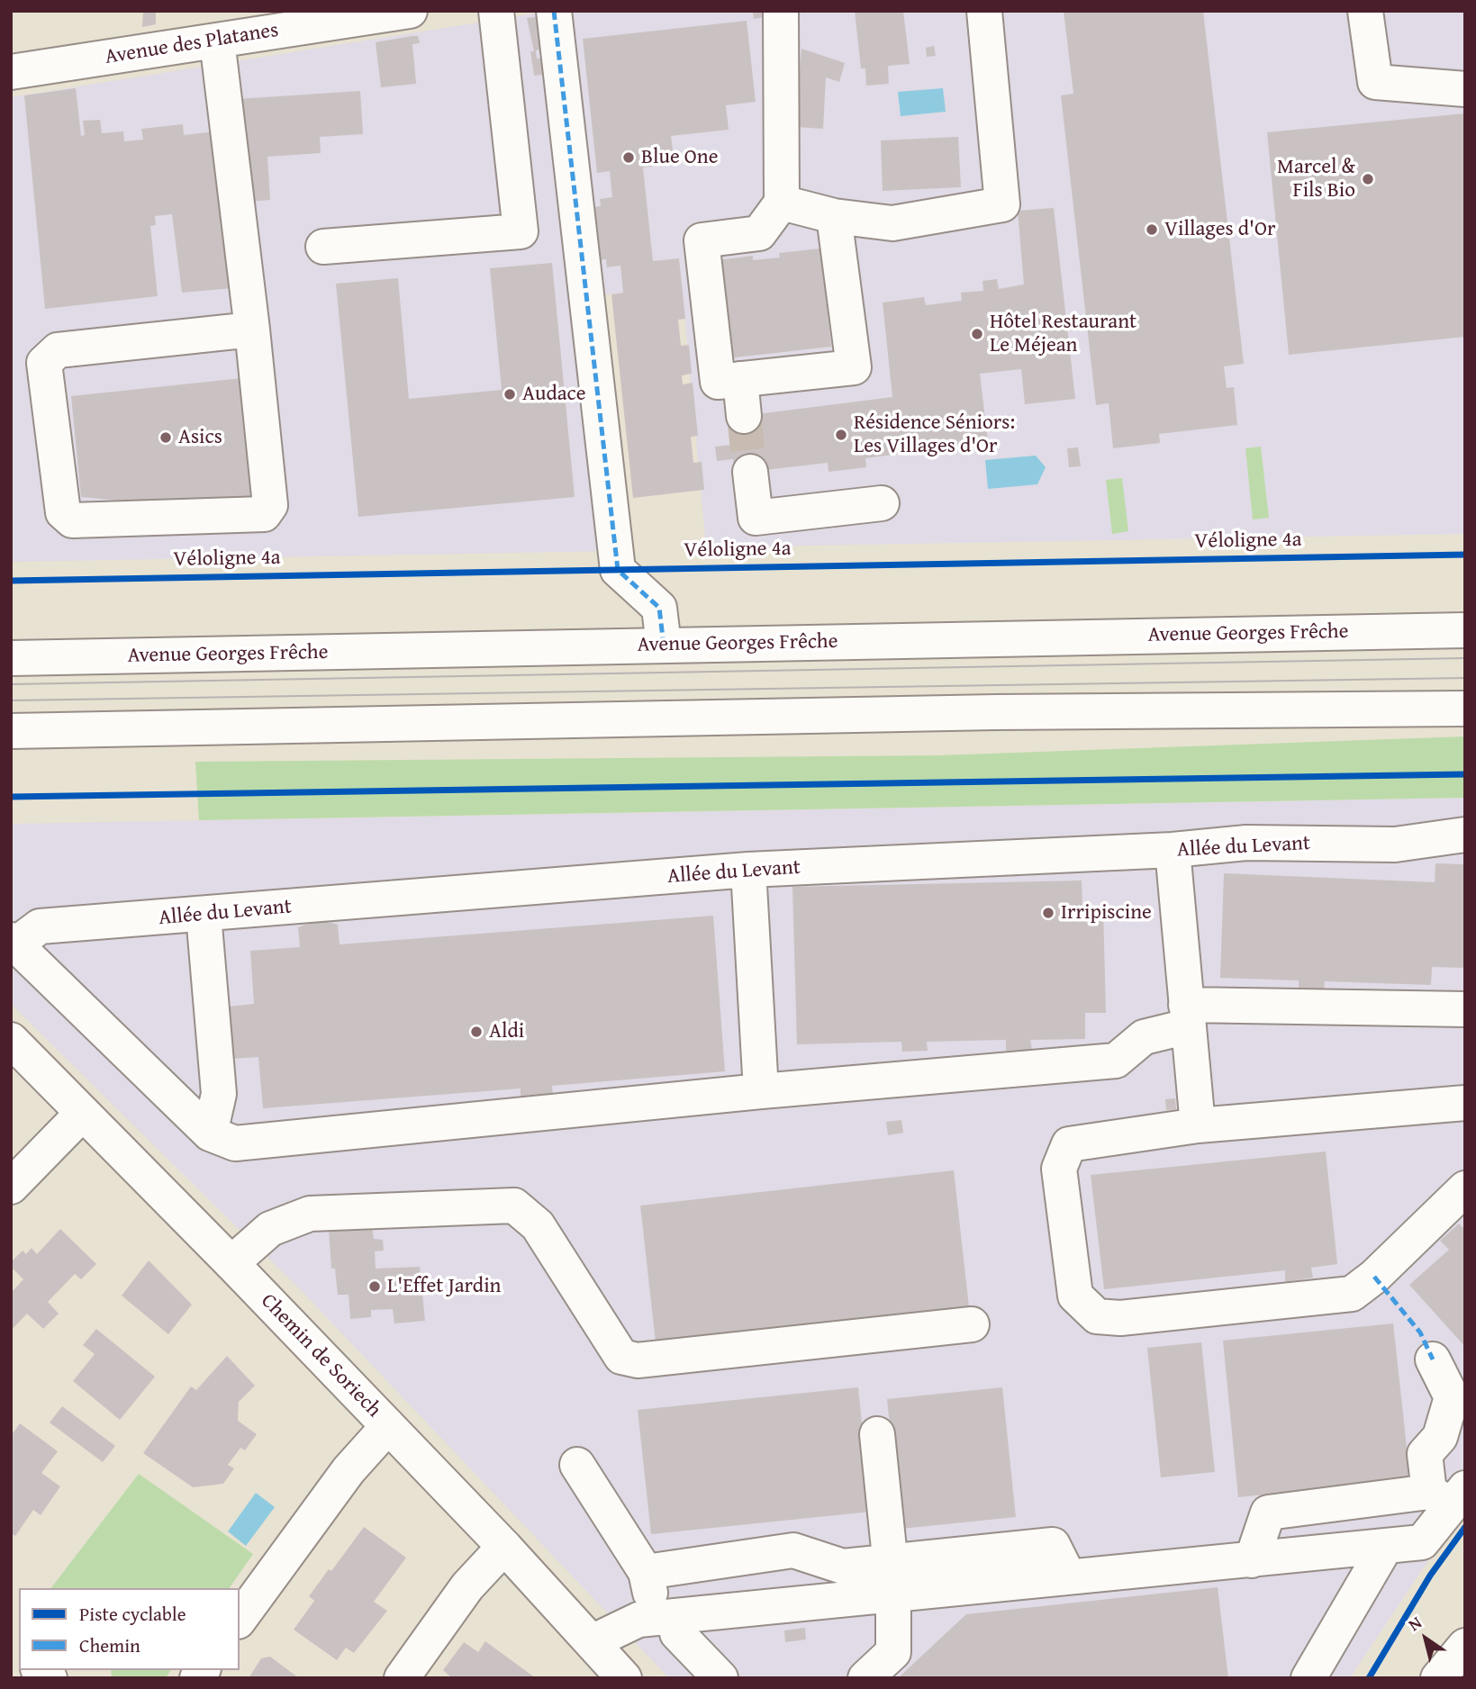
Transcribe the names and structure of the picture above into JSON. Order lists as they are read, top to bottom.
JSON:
{
  "streets": {
    "main road": [
      "Avenue des Platanes",
      "Avenue Georges Frêche",
      "Allée du Levant",
      "Chemin de Soriech"
    ],
    "cycle path": ["Véloligne 4a"]
  },
  "places": [
    "Blue One",
    "Marcel & Fils Bio",
    "Villages d'Or",
    "Hôtel Restaurant Le Méjean",
    "Audace",
    "Résidence Séniors: Les Villages d'Or",
    "Asics",
    "Irripiscine",
    "Aldi",
    "L'Effet Jardin"
  ],
  "legend": ["Piste cyclable", "Chemin"],
  "north": "top left"
}
